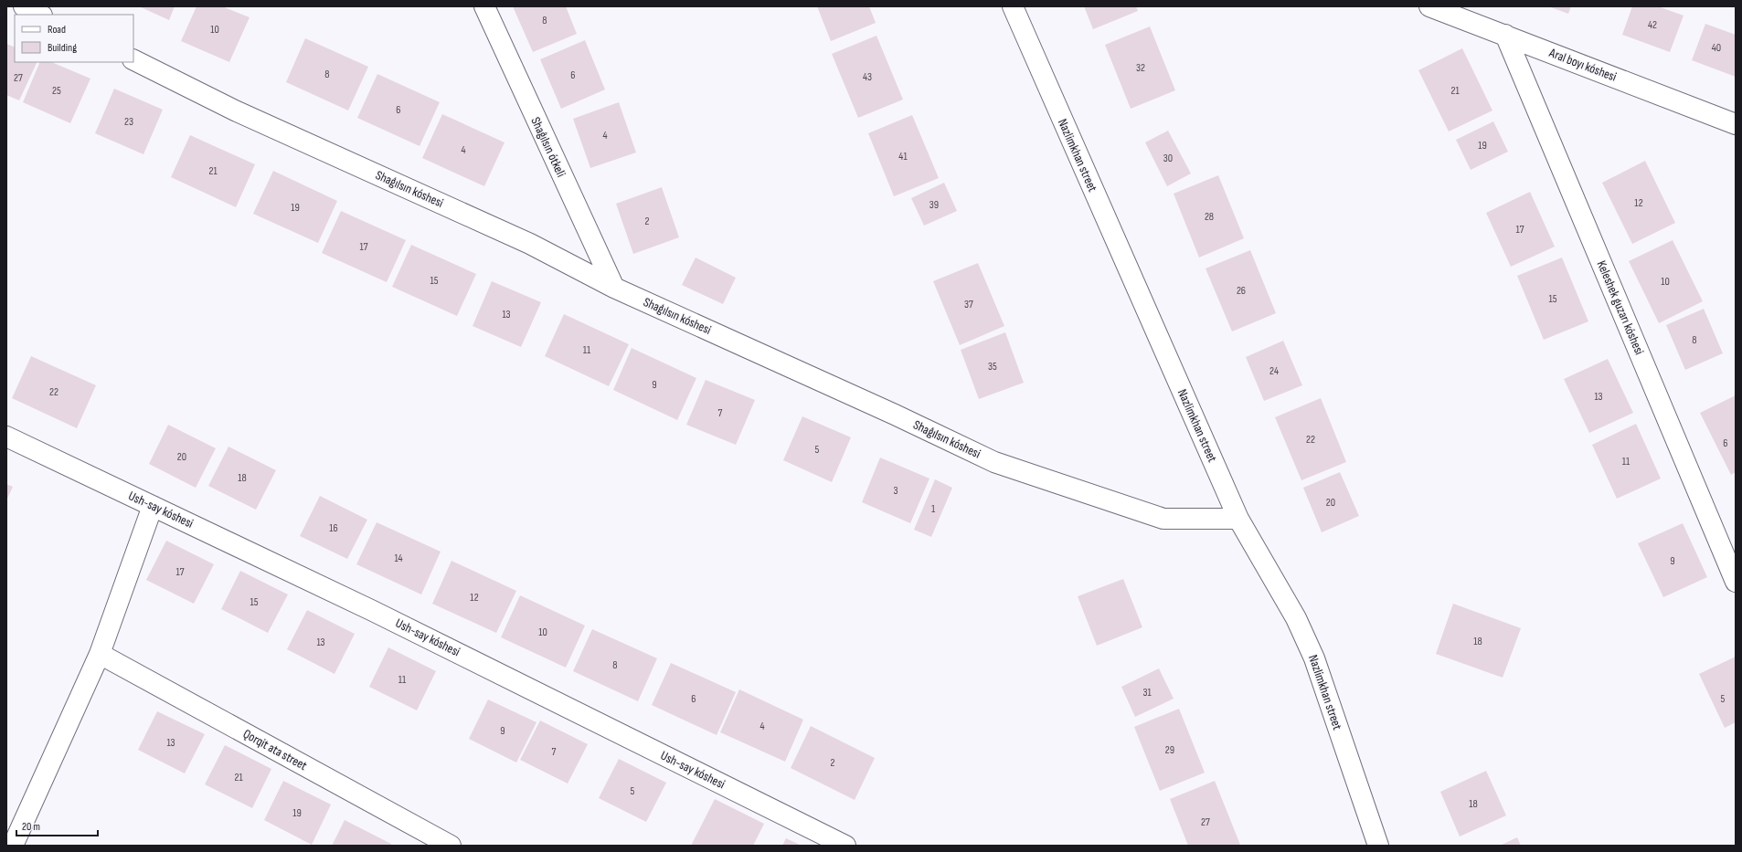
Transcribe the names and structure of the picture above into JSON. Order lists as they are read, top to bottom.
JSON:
{
  "streets": {
    "street": [
      "Aral boyı kóshesi",
      "Shaǵılsın ótkeli",
      "Nazlimkhan street",
      "Shaǵılsın kóshesi",
      "Keleshek guzarı kóshesi",
      "Ush-say kóshesi",
      "Qorqit ata street"
    ]
  },
  "crossings": [
    ["Aral boyı kóshesi", "Keleshek guzarı kóshesi"],
    ["Shaǵılsın ótkeli", "Shaǵılsın kóshesi"],
    ["Nazlimkhan street", "Shaǵılsın kóshesi"]
  ],
  "house_numbers": [
    "8",
    "42",
    "10",
    "40",
    "32",
    "8",
    "6",
    "43",
    "27",
    "25",
    "21",
    "6",
    "23",
    "4",
    "19",
    "4",
    "41",
    "30",
    "21",
    "12",
    "39",
    "19",
    "28",
    "2",
    "17",
    "17",
    "15",
    "10",
    "26",
    "15",
    "37",
    "13",
    "8",
    "11",
    "35",
    "24",
    "9",
    "22",
    "13",
    "7",
    "22",
    "6",
    "5",
    "20",
    "11",
    "18",
    "3",
    "20",
    "1",
    "16",
    "14",
    "9",
    "17",
    "12",
    "15",
    "10",
    "18",
    "13",
    "8",
    "11",
    "31",
    "6",
    "5",
    "4",
    "9",
    "13",
    "29",
    "7",
    "2",
    "21",
    "5",
    "18",
    "19",
    "27"
  ],
  "legend": ["Road", "Building"],
  "scale_bar": "20 m"
}
